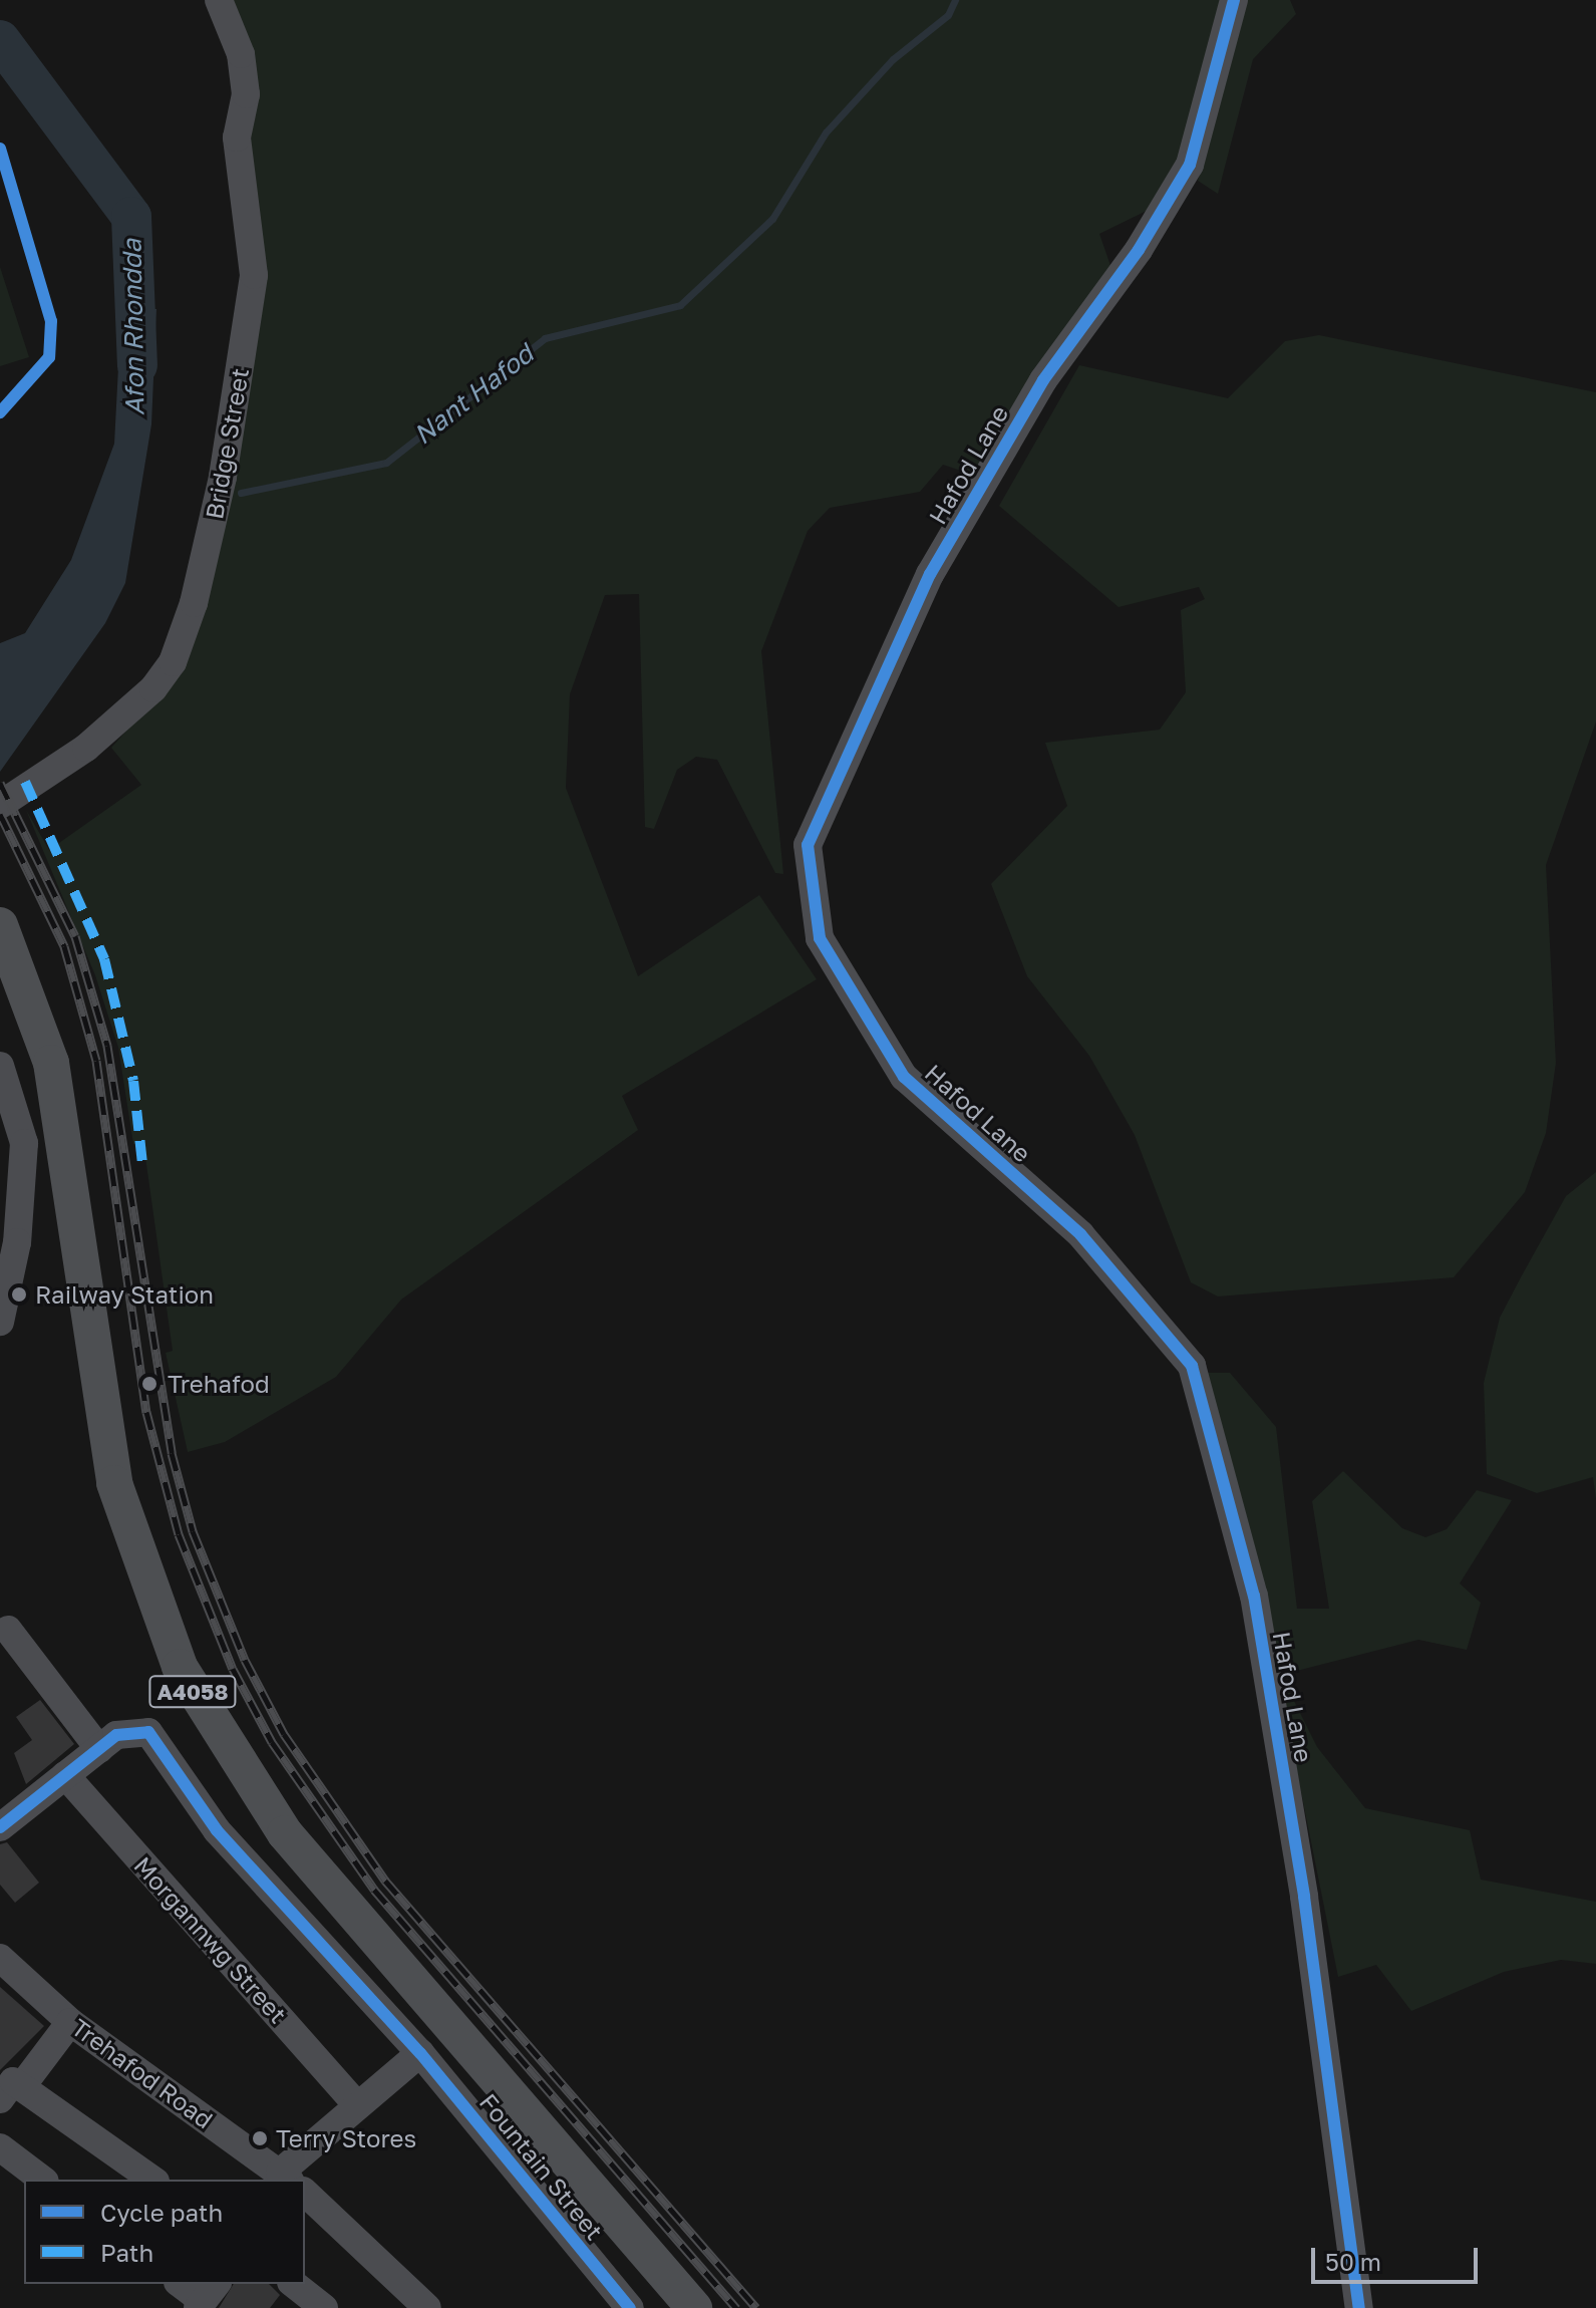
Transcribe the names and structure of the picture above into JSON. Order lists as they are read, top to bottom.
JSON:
{
  "streets": {
    "main road": ["A4058"],
    "street": [
      "Bridge Street",
      "Hafod Lane",
      "Morgannwg Street",
      "Trehafod Road",
      "Fountain Street"
    ]
  },
  "water": ["Afon Rhondda", "Nant Hafod"],
  "places": ["Railway Station", "Trehafod", "Terry Stores"],
  "legend": ["Cycle path", "Path"],
  "scale_bar": "50 m"
}
